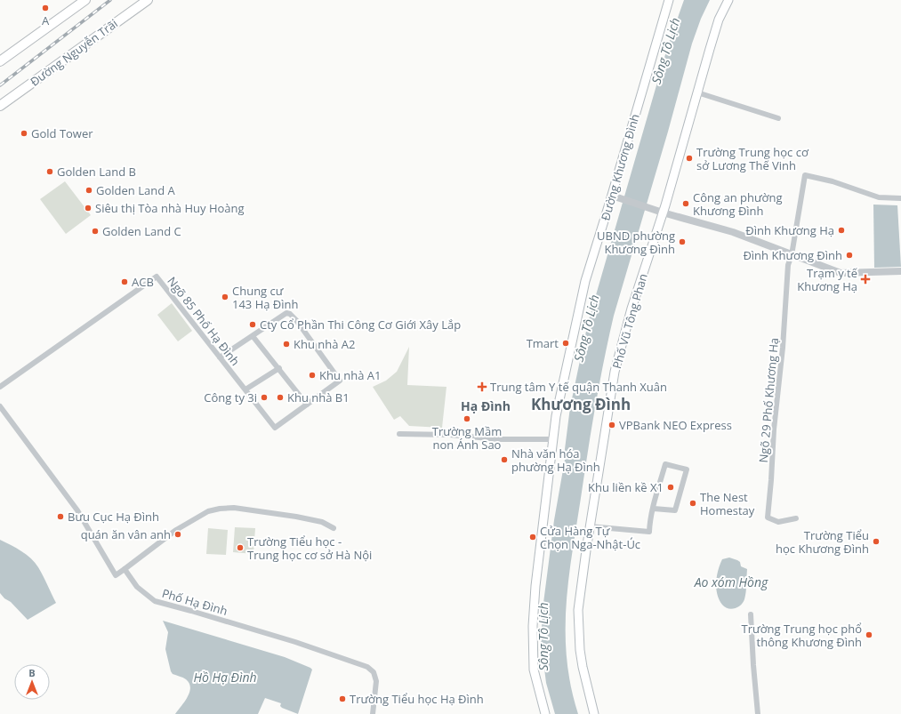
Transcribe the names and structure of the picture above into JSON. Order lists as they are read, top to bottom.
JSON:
{
  "streets": {
    "main road": ["Đường Nguyễn Trãi", "Đường Khương Đình", "Phố Vũ Tông Phan"],
    "street": ["Ngõ 85 Phố Hạ Đình", "Ngõ 29 Phố Khương Hạ", "Phố Hạ Đình"]
  },
  "districts": ["Khương Đình", "Hạ Đình"],
  "water": ["Sông Tô Lịch", "Ao xóm Hồng", "Hồ Hạ Đình"],
  "places": {
    "other": [
      "A",
      "Gold Tower",
      "Trường Trung học cơ sở Lương Thế Vinh",
      "Golden Land B",
      "Golden Land A",
      "Công an phường Khương Đình",
      "Siêu thị Tòa nhà Huy Hoàng",
      "Đình Khương Hạ",
      "Golden Land C",
      "UBND phường Khương Đình",
      "Đình Khương Đình",
      "ACB",
      "Chung cư 143 Hạ Đình",
      "Cty Cổ Phần Thi Công Cơ Giới Xây Lắp",
      "Tmart",
      "Khu nhà A2",
      "Khu nhà A1",
      "Công ty 3i",
      "Khu nhà B1",
      "Trường Mầm non Ánh Sao",
      "VPBank NEO Express",
      "Nhà văn hóa phường Hạ Đình",
      "Khu liền kề X1",
      "The Nest Homestay",
      "Bưu Cục Hạ Đình",
      "quán ăn vân anh",
      "Cửa Hàng Tự Chọn Nga-Nhật-Úc",
      "Trường Tiểu học Khương Đình",
      "Trường Tiểu học - Trung học cơ sở Hà Nội",
      "Trường Trung học phổ thông Khương Đình",
      "Trường Tiểu học Hạ Đình"
    ],
    "health": ["Trạm y tế Khương Hạ", "Trung tâm Y tế quận Thanh Xuân"]
  },
  "north": "top"
}
